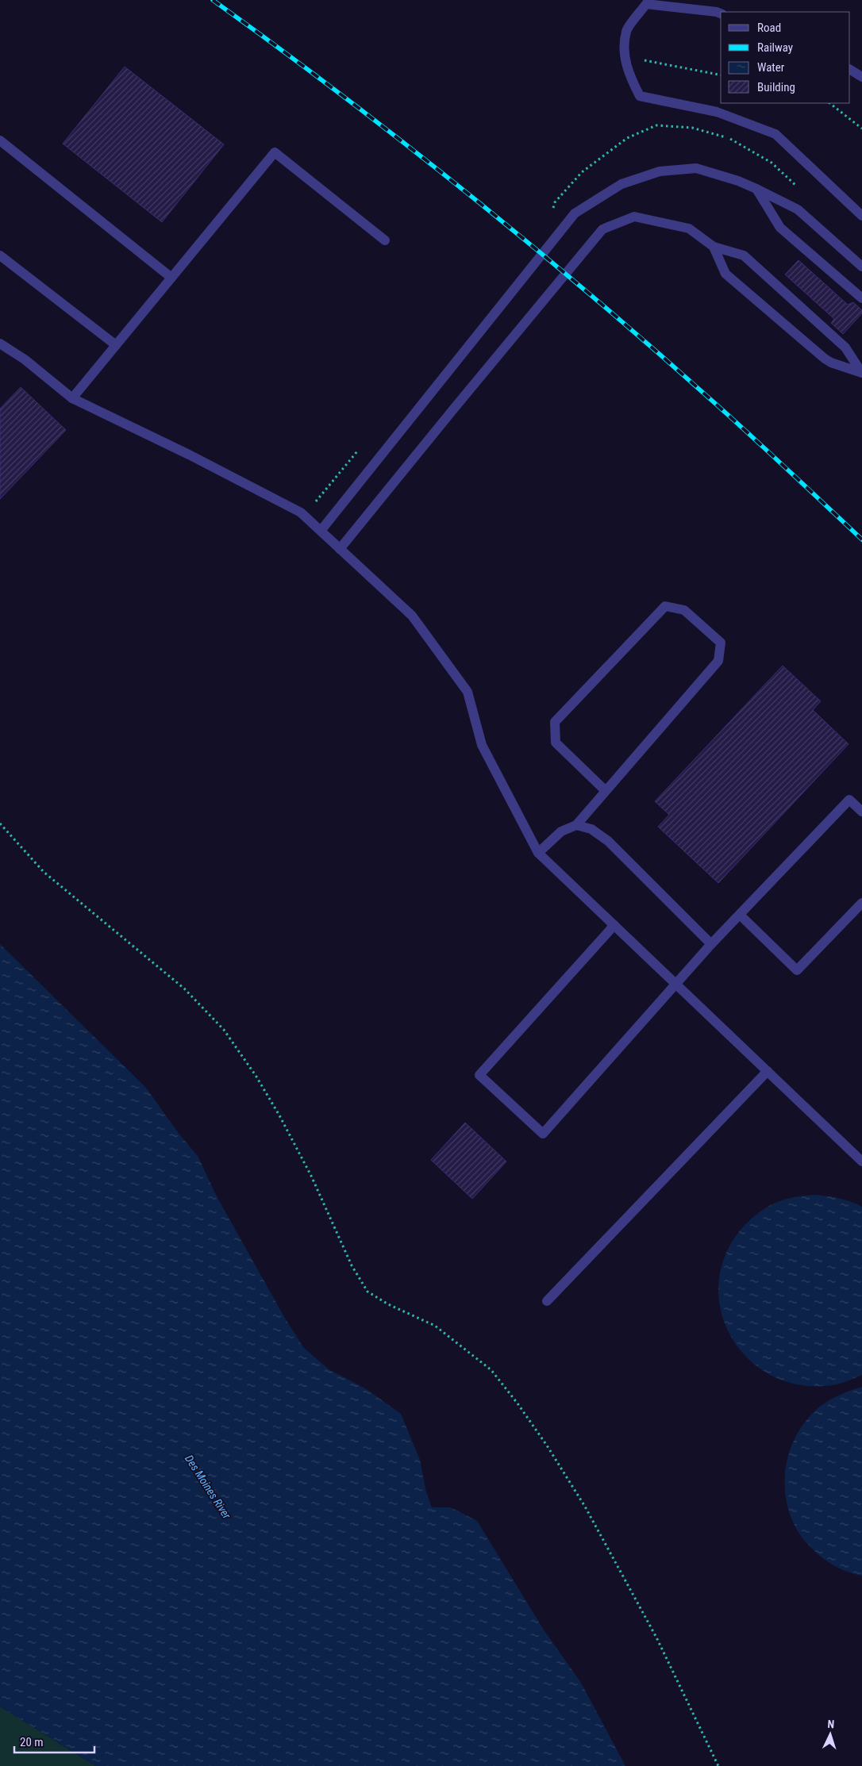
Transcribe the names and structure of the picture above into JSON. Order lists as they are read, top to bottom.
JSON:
{
  "water": ["Des Moines River"],
  "legend": [
    "Road",
    "Railway",
    "Water",
    "Building"
  ],
  "scale_bar": "20 m",
  "north": "top"
}
